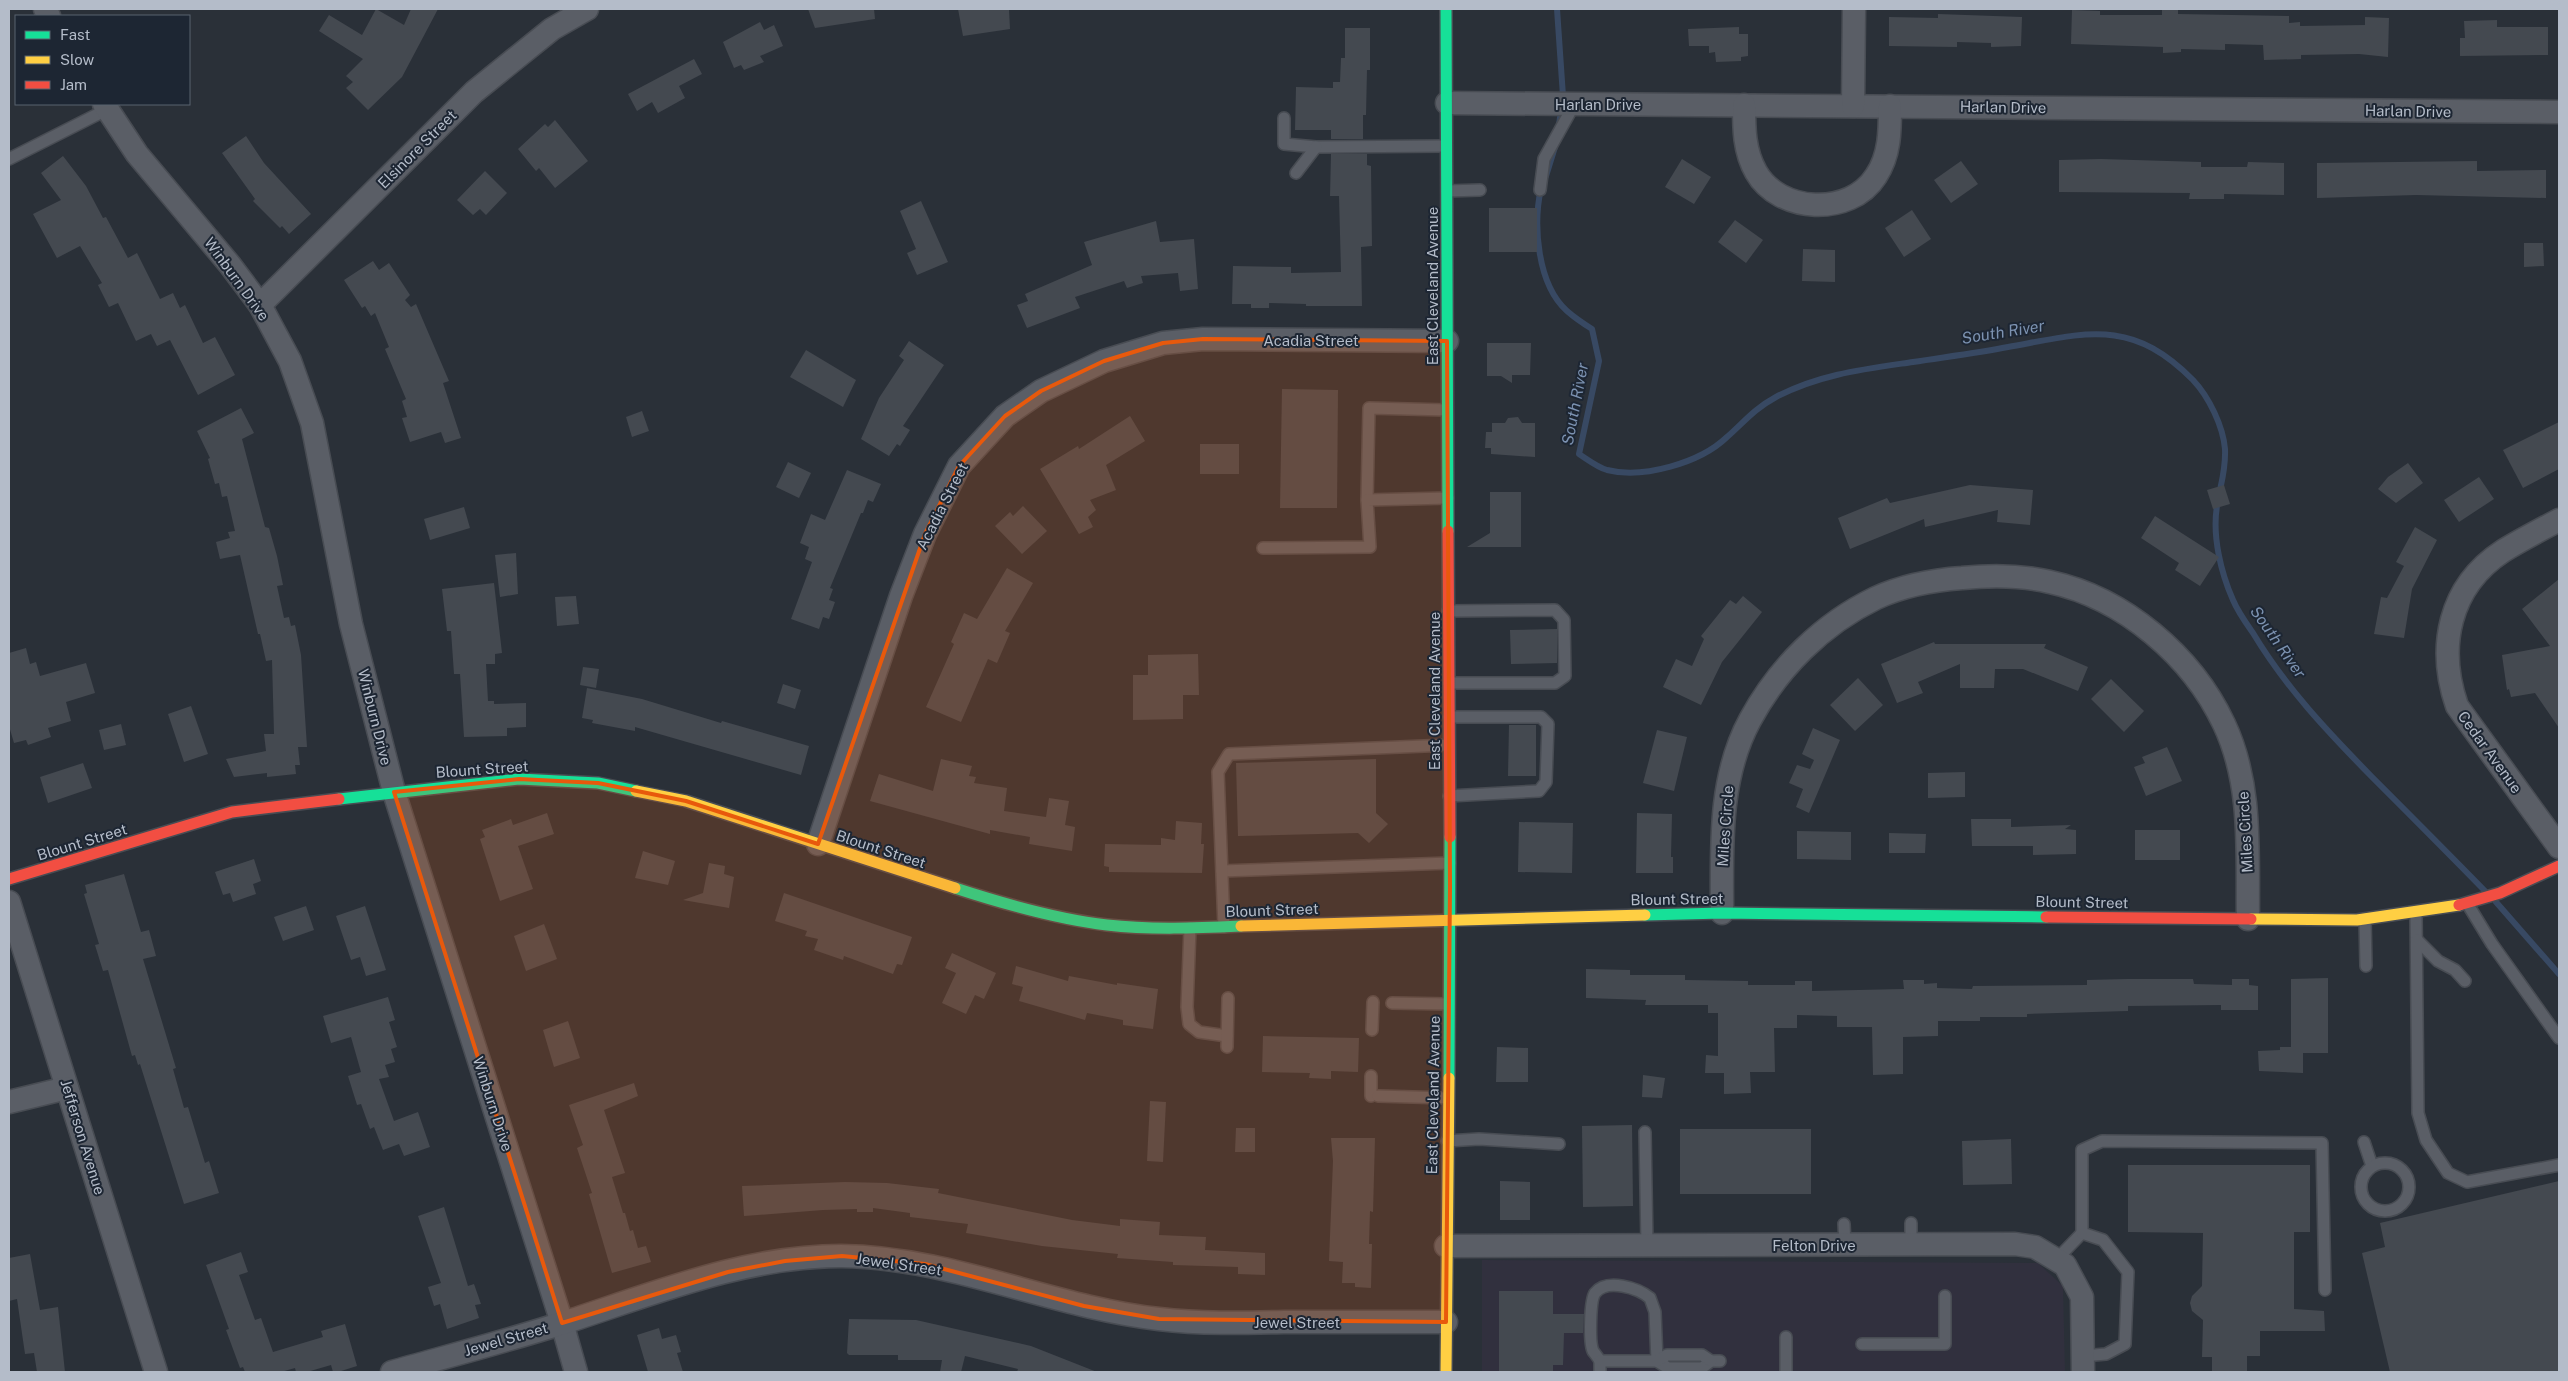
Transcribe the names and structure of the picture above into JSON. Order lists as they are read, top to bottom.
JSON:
{
  "streets": {
    "street": [
      "Harlan Drive",
      "Elsinore Street",
      "Winburn Drive",
      "East Cleveland Avenue",
      "Acadia Street",
      "Cedar Avenue",
      "Blount Street",
      "Miles Circle",
      "Jefferson Avenue",
      "Felton Drive",
      "Jewel Street"
    ]
  },
  "crossings": [
    ["Harlan Drive", "East Cleveland Avenue"],
    ["Elsinore Street", "Winburn Drive"],
    ["Winburn Drive", "Blount Street"],
    ["Winburn Drive", "Jewel Street"],
    ["East Cleveland Avenue", "Acadia Street"],
    ["East Cleveland Avenue", "Blount Street"],
    ["East Cleveland Avenue", "Felton Drive"],
    ["East Cleveland Avenue", "Jewel Street"],
    ["Acadia Street", "Blount Street"],
    ["Blount Street", "Miles Circle"]
  ],
  "water": ["South River"],
  "legend": ["Fast", "Slow", "Jam"]
}
